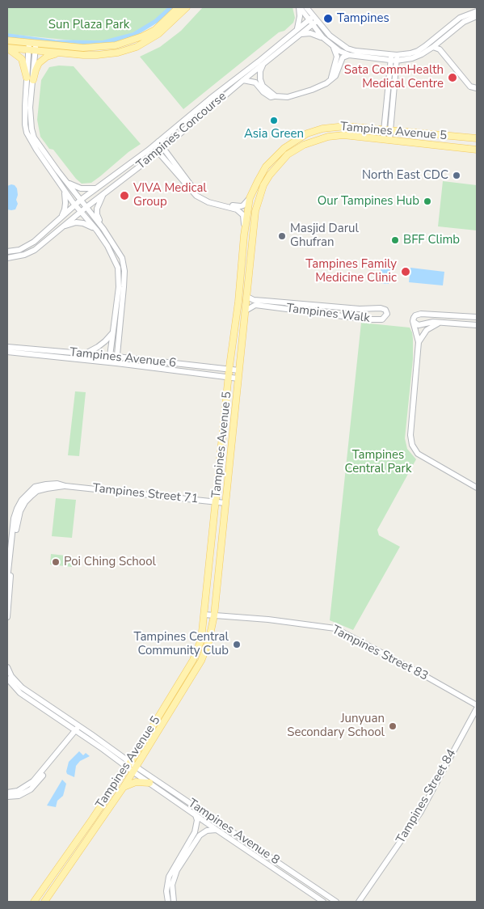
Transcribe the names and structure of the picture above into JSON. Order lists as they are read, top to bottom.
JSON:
{
  "streets": {
    "main road": ["Tampines Avenue 5"],
    "street": [
      "Tampines Concourse",
      "Tampines Walk",
      "Tampines Avenue 6",
      "Tampines Street 71",
      "Tampines Street 83",
      "Tampines Street 84",
      "Tampines Avenue 8"
    ]
  },
  "crossings": [
    ["Tampines Avenue 5", "Tampines Walk"],
    ["Tampines Avenue 5", "Tampines Avenue 6"],
    ["Tampines Avenue 5", "Tampines Street 71"],
    ["Tampines Avenue 5", "Tampines Street 83"],
    ["Tampines Avenue 5", "Tampines Avenue 8"]
  ],
  "parks": ["Sun Plaza Park", "Tampines Central Park"],
  "places": [
    "Tampines",
    "Sata CommHealth Medical Centre",
    "Asia Green",
    "North East CDC",
    "VIVA Medical Group",
    "Our Tampines Hub",
    "Masjid Darul Ghufran",
    "BFF Climb",
    "Tampines Family Medicine Clinic",
    "Poi Ching School",
    "Tampines Central Community Club",
    "Junyuan Secondary School"
  ]
}
